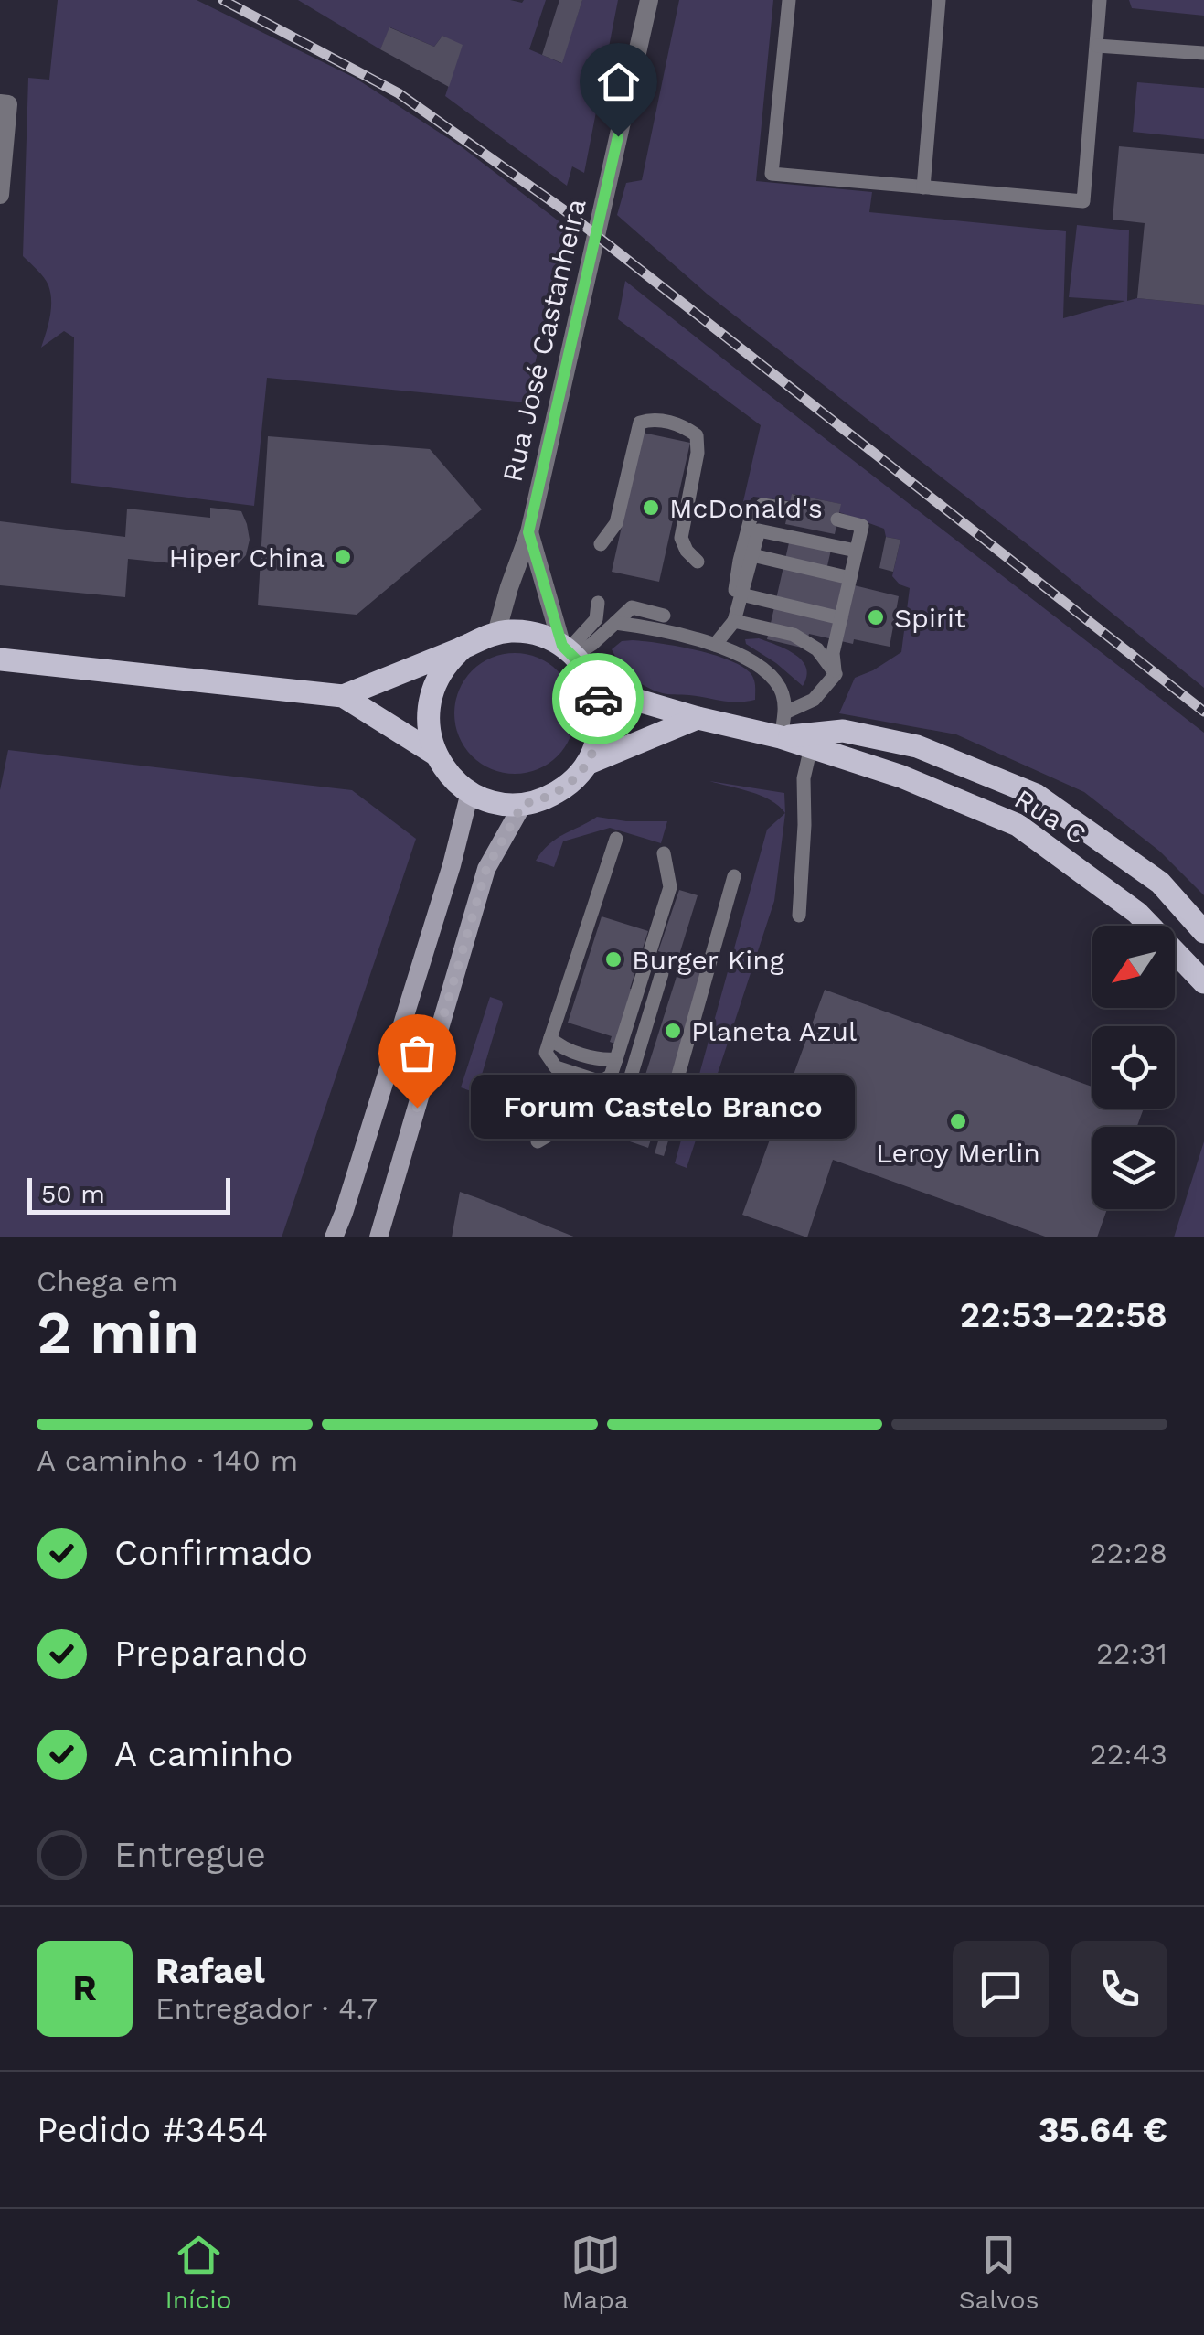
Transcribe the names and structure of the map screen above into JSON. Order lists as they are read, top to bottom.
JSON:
{
  "streets": {
    "main road": ["Rua C"],
    "street": ["Rua José Castanheira"]
  },
  "crossings": [
    ["Rua José Castanheira", "Rua C"]
  ],
  "places": [
    "McDonald's",
    "Hiper China",
    "Spirit",
    "Burger King",
    "Planeta Azul",
    "Forum Castelo Branco",
    "Leroy Merlin"
  ],
  "scale_bar": "50 m",
  "north": "bottom left",
  "page": {
    "bubble": "Forum Castelo Branco",
    "scale": "50 m",
    "heading": ["2 min", "Chega em", "22:53–22:58"],
    "panel": [
      "Rafael",
      "Entregador · 4.7",
      "Pedido #3454",
      "35.64 €"
    ],
    "bar": "A caminho · 140 m",
    "list": [
      ["Confirmado", "22:28"],
      ["Preparando", "22:31"],
      ["A caminho", "22:43"],
      "Entregue"
    ],
    "round": "R",
    "tabs": ["Início", "Mapa", "Salvos"]
  }
}
